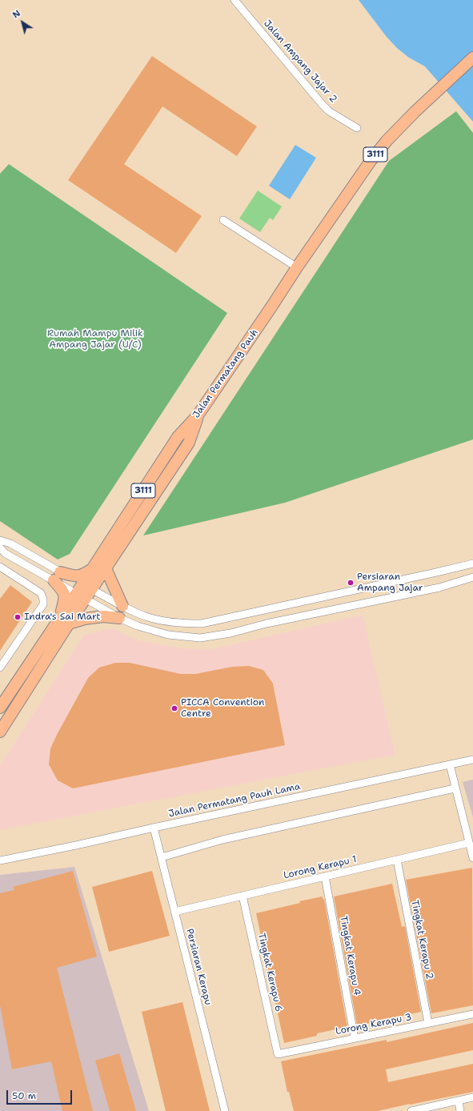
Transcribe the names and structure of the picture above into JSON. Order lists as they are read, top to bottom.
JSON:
{
  "streets": {
    "main road": ["3111", "Jalan Permatang Pauh"],
    "street": [
      "Jalan Ampang Jajar 2",
      "Jalan Permatang Pauh Lama",
      "Lorong Kerapu 1",
      "Tingkat Kerapu 2",
      "Tingkat Kerapu 4",
      "Persiaran Kerapu",
      "Tingkat Kerapu 6",
      "Lorong Kerapu 3"
    ]
  },
  "crossings": [
    ["Jalan Permatang Pauh Lama", "Persiaran Kerapu"],
    ["Lorong Kerapu 1", "Tingkat Kerapu 2"],
    ["Lorong Kerapu 1", "Tingkat Kerapu 4"],
    ["Lorong Kerapu 1", "Persiaran Kerapu"],
    ["Lorong Kerapu 1", "Tingkat Kerapu 6"],
    ["Tingkat Kerapu 2", "Lorong Kerapu 3"],
    ["Tingkat Kerapu 4", "Lorong Kerapu 3"],
    ["Tingkat Kerapu 6", "Lorong Kerapu 3"]
  ],
  "parks": ["Rumah Mampu Milik Ampang Jajar (U/C)"],
  "places": ["Persiaran Ampang Jajar", "Indra's Sai Mart", "PICCA Convention Centre"],
  "scale_bar": "50 m",
  "north": "top left"
}
